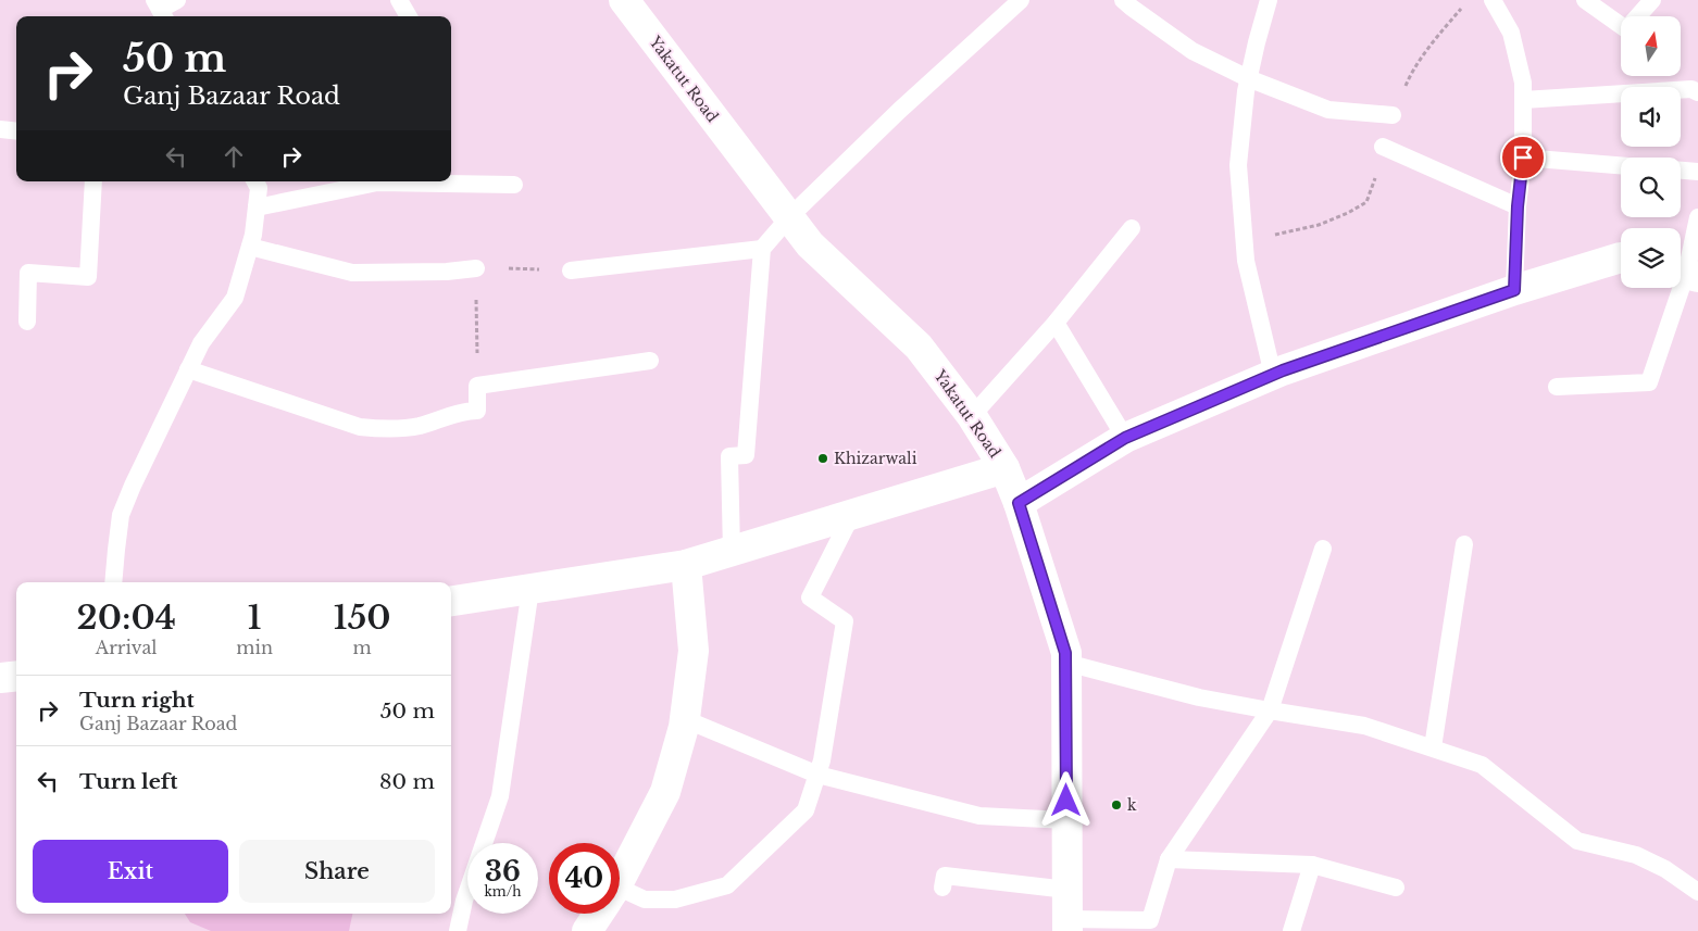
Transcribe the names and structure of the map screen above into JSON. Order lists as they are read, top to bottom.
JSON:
{
  "streets": {
    "street": ["Yakatut Road"]
  },
  "places": ["Khizarwali", "k"],
  "north": "top",
  "page": {
    "turn": ["50 m", "Ganj Bazaar Road"],
    "eta": [
      "20:04",
      "Arrival",
      "1",
      "min",
      "150",
      "m"
    ],
    "list": [
      {
        "name": "Turn right",
        "note": "Ganj Bazaar Road",
        "value": "50 m"
      },
      {
        "name": "Turn left",
        "value": "80 m"
      }
    ],
    "buttons": ["Exit", "Share"],
    "speed": "36 km/h",
    "limit": "40"
  }
}
